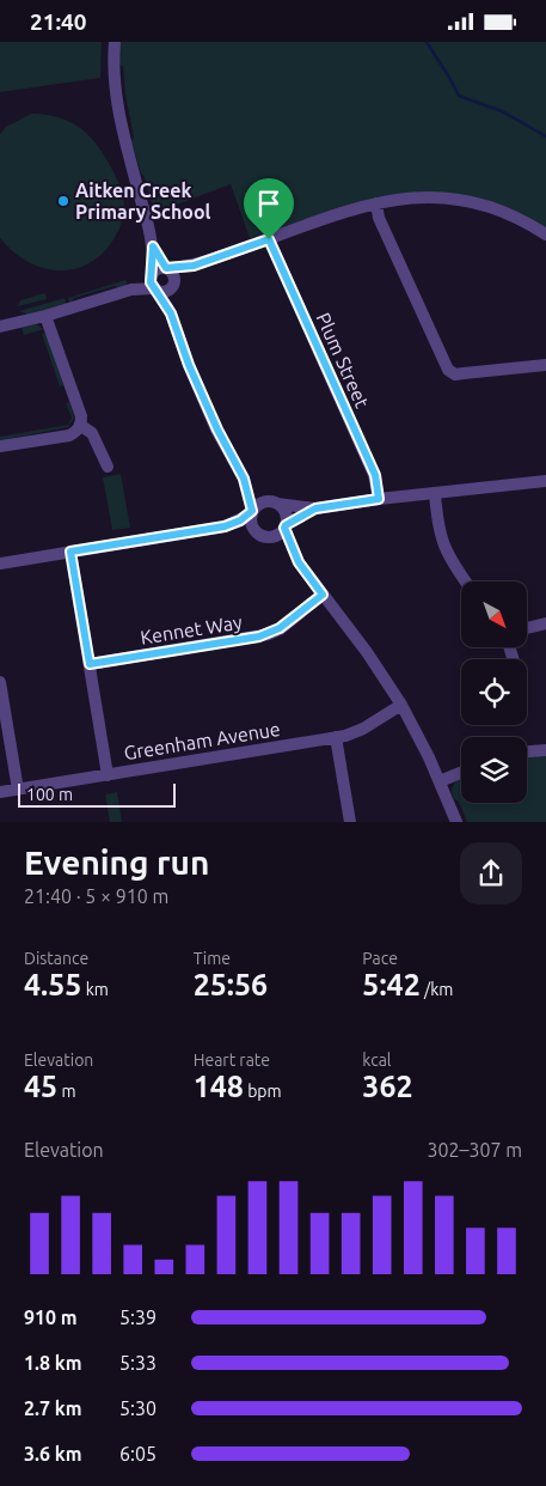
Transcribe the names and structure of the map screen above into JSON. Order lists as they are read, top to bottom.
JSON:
{
  "streets": {
    "street": ["Plum Street", "Kennet Way", "Greenham Avenue"]
  },
  "places": ["Aitken Creek Primary School"],
  "scale_bar": "100 m",
  "north": "bottom right",
  "page": {
    "status": "21:40",
    "scale": "100 m",
    "heading": ["Evening run", "21:40 · 5 × 910 m"],
    "stats": [
      ["Distance", "4.55 km"],
      ["Time", "25:56"],
      ["Pace", "5:42 /km"],
      ["Elevation", "45 m"],
      ["Heart rate", "148 bpm"],
      ["kcal", "362"]
    ],
    "chart": ["Elevation", "302–307 m"],
    "list": [
      {
        "name": "910 m",
        "note": "5:39"
      },
      {
        "name": "1.8 km",
        "note": "5:33"
      },
      {
        "name": "2.7 km",
        "note": "5:30"
      },
      {
        "name": "3.6 km",
        "note": "6:05"
      }
    ]
  }
}
